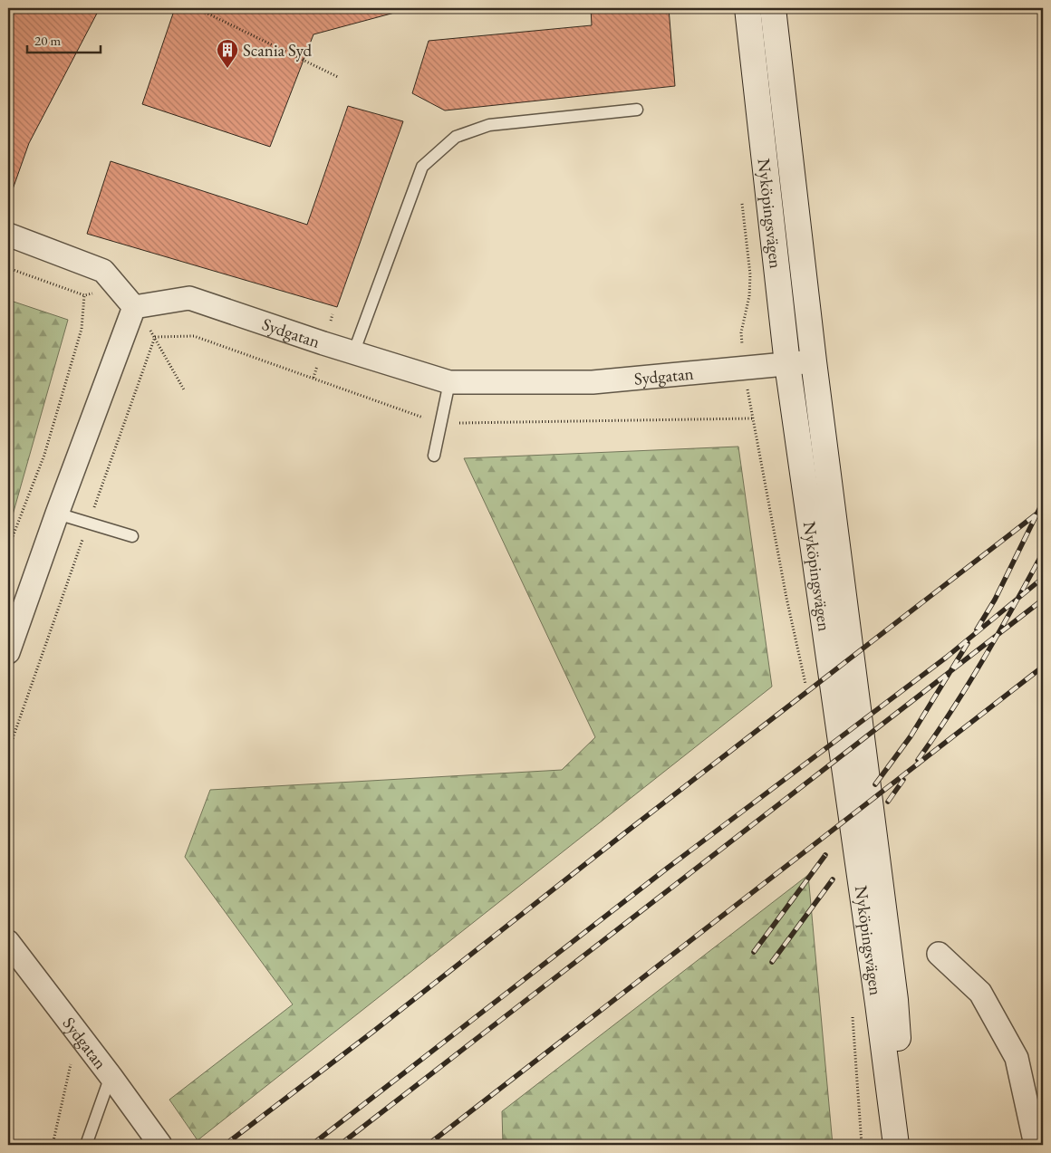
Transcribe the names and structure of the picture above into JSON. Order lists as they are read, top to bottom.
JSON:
{
  "streets": {
    "main road": ["Nyköpingsvägen"],
    "street": ["Sydgatan"]
  },
  "crossings": [
    ["Nyköpingsvägen", "Sydgatan"]
  ],
  "places": {
    "building": ["Scania Syd"]
  },
  "scale_bar": "20 m"
}
